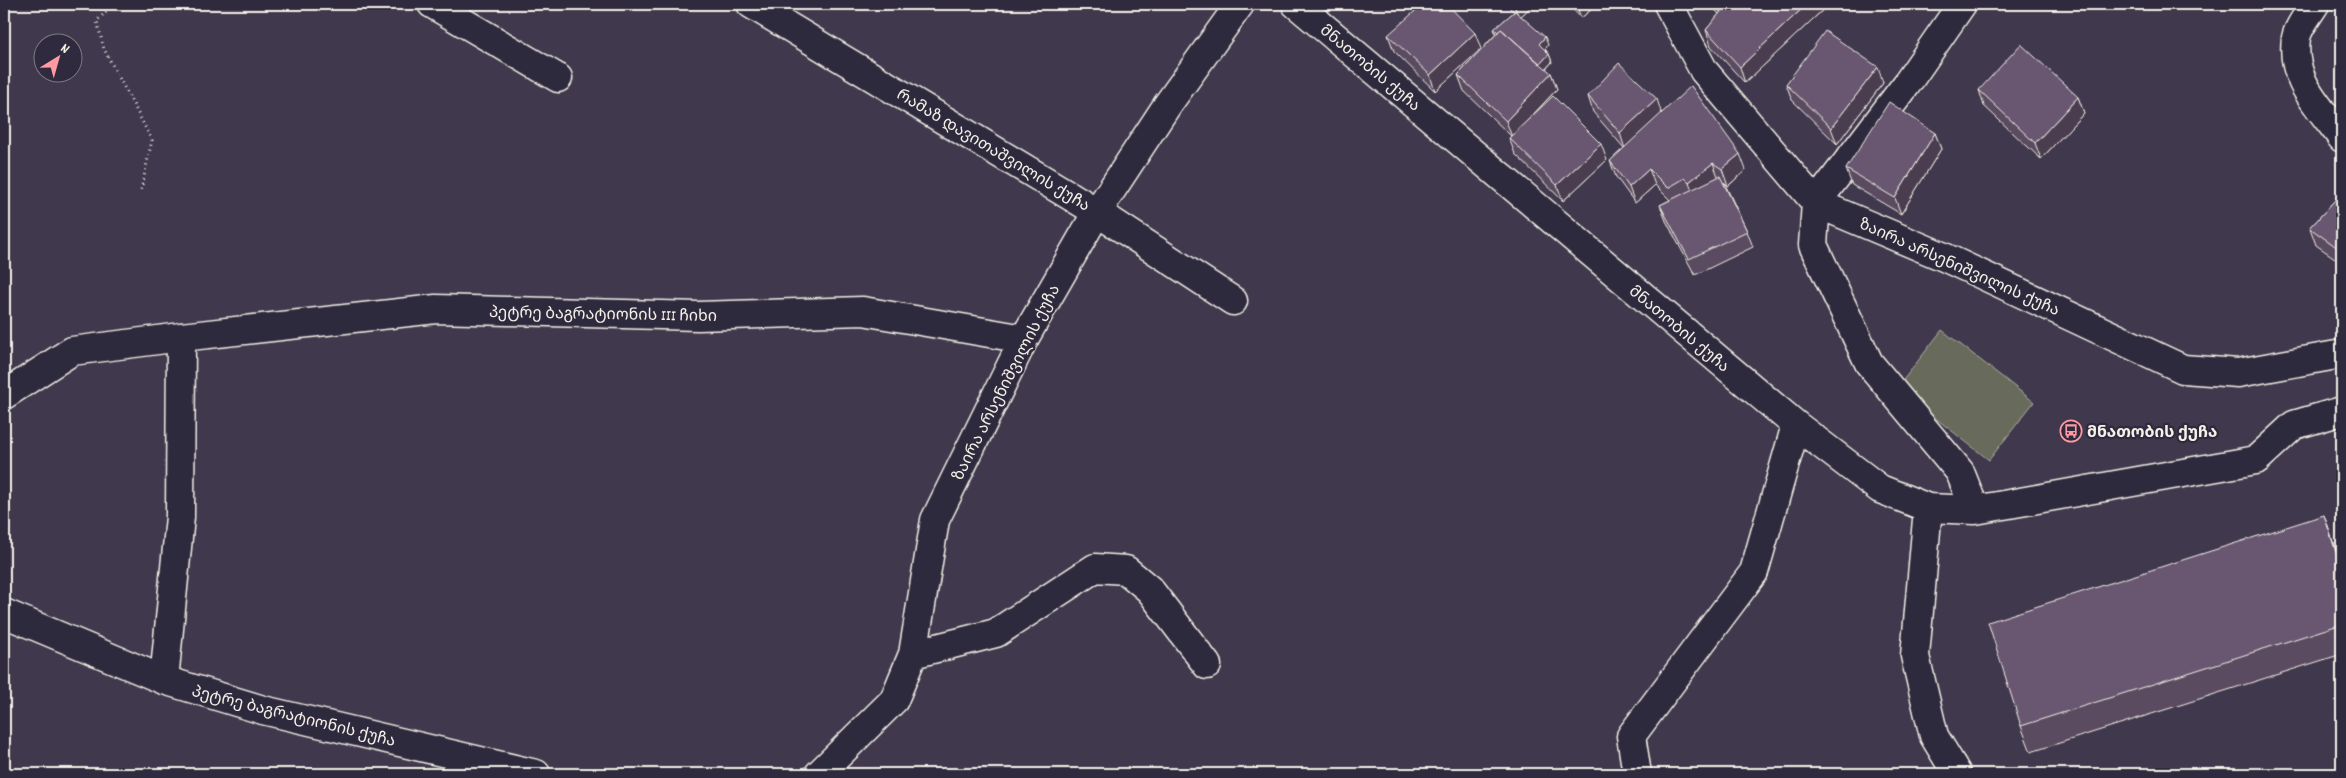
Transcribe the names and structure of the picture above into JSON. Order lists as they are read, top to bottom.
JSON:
{
  "streets": {
    "street": [
      "მნათობის ქუჩა",
      "რამაზ დავითაშვილის ქუჩა",
      "ზაირა არსენიშვილის ქუჩა",
      "პეტრე ბაგრატიონის III ჩიხი",
      "პეტრე ბაგრატიონის ქუჩა"
    ]
  },
  "crossings": [
    ["რამაზ დავითაშვილის ქუჩა", "ზაირა არსენიშვილის ქუჩა"],
    ["ზაირა არსენიშვილის ქუჩა", "პეტრე ბაგრატიონის III ჩიხი"]
  ],
  "places": {
    "bus stop": ["მნათობის ქუჩა"]
  },
  "north": "top right"
}
